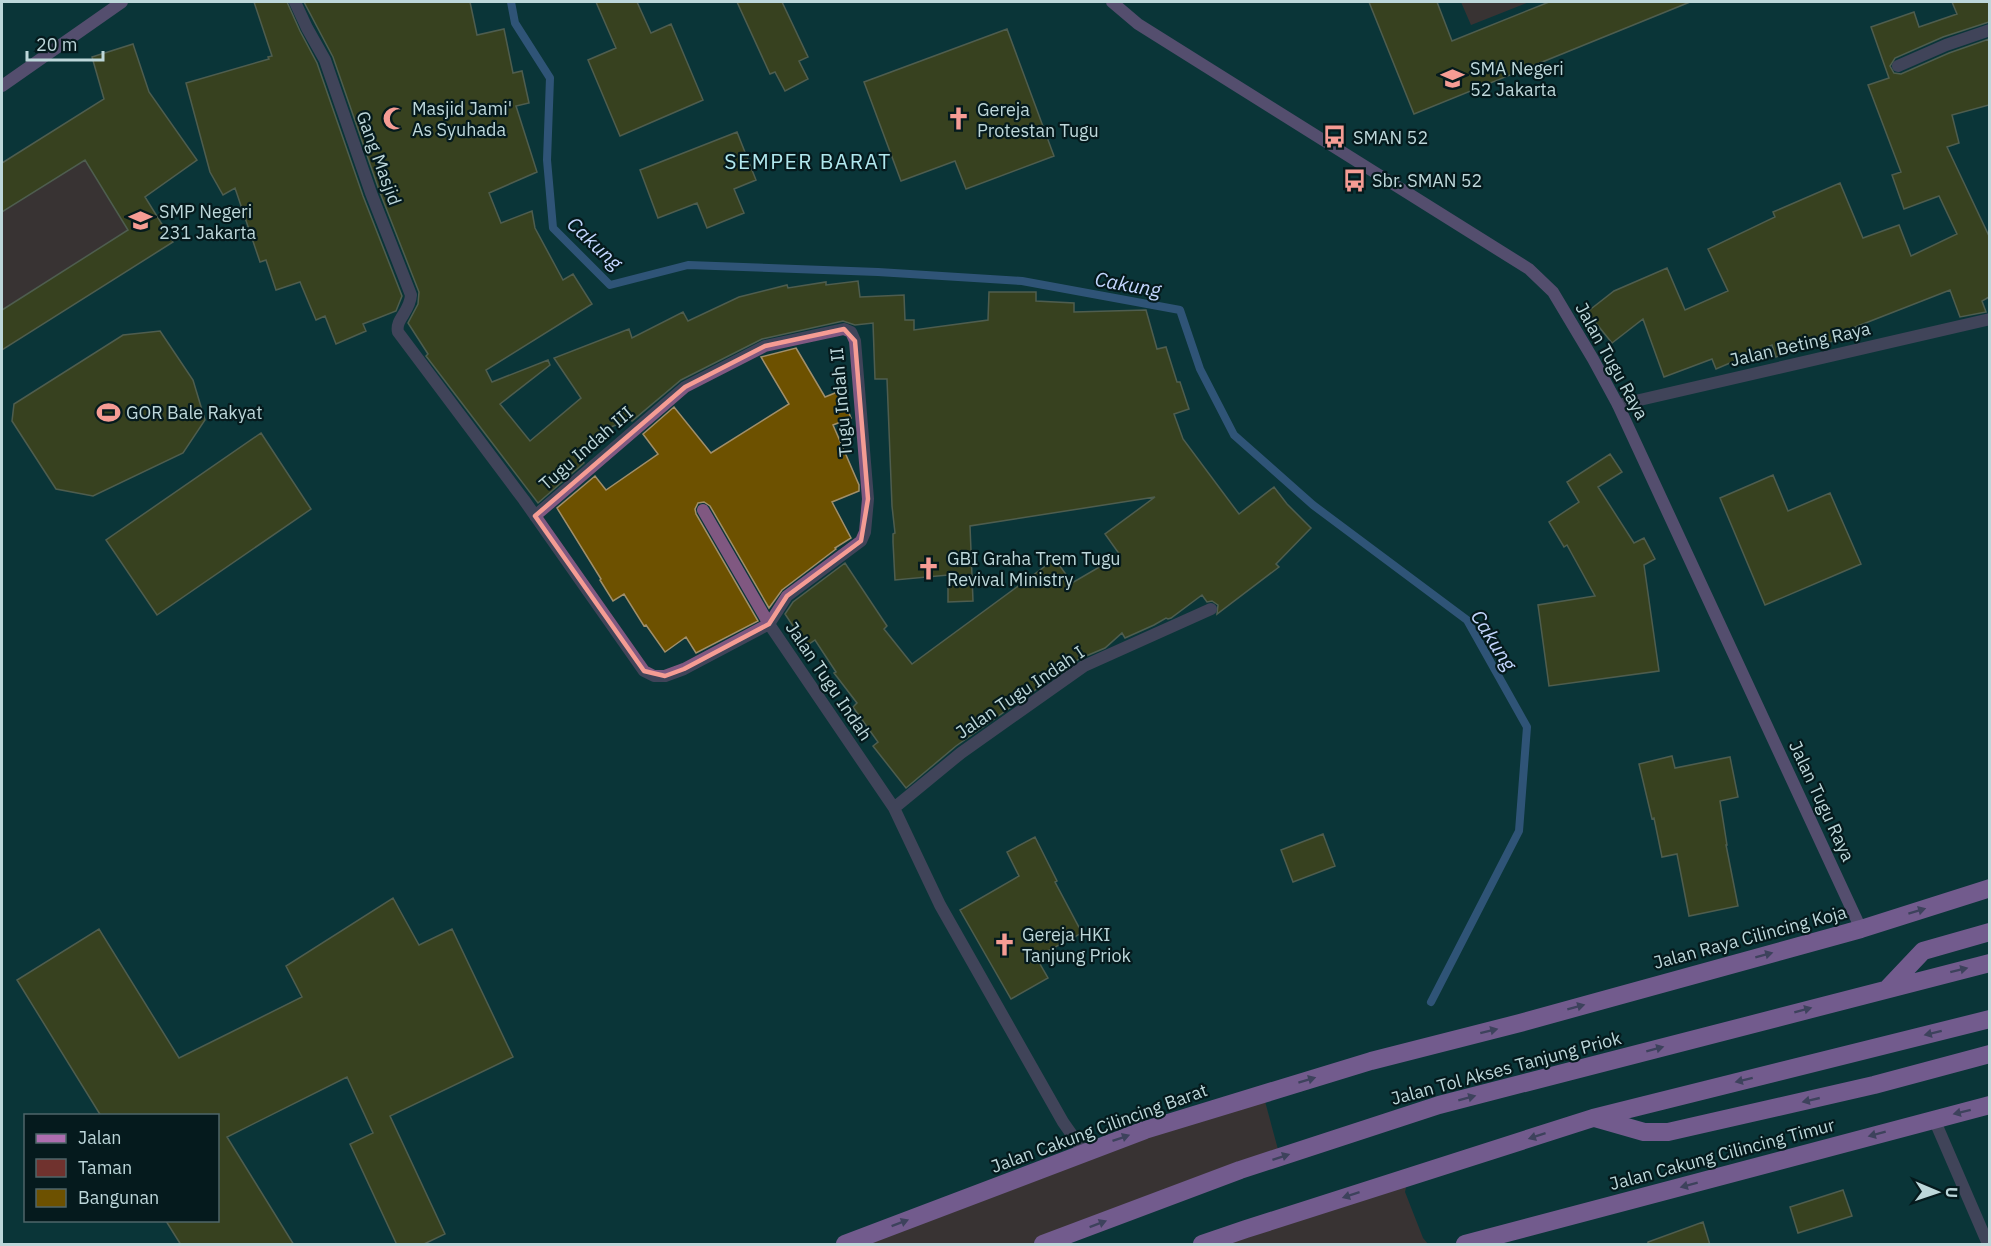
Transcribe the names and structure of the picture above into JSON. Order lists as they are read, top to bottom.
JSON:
{
  "streets": {
    "highway": [
      "Jalan Raya Cilincing Koja",
      "Jalan Tol Akses Tanjung Priok",
      "Jalan Cakung Cilincing Barat",
      "Jalan Cakung Cilincing Timur"
    ],
    "main road": ["Jalan Tugu Raya"],
    "street": [
      "Gang Masjid",
      "Jalan Beting Raya",
      "Tugu Indah II",
      "Tugu Indah III",
      "Jalan Tugu Indah",
      "Jalan Tugu Indah I"
    ]
  },
  "crossings": [
    ["Gang Masjid", "Jalan Tugu Indah"],
    ["Jalan Beting Raya", "Jalan Tugu Raya"],
    ["Jalan Tugu Raya", "Jalan Raya Cilincing Koja"],
    ["Tugu Indah II", "Tugu Indah III"],
    ["Tugu Indah II", "Jalan Tugu Indah"],
    ["Tugu Indah III", "Jalan Tugu Indah"],
    ["Jalan Tugu Indah", "Jalan Tugu Indah I"],
    ["Jalan Tugu Indah", "Jalan Cakung Cilincing Barat"],
    ["Jalan Raya Cilincing Koja", "Jalan Cakung Cilincing Barat"]
  ],
  "districts": ["SEMPER BARAT"],
  "water": ["Cakung"],
  "places": {
    "school or university": ["SMA Negeri 52 Jakarta", "SMP Negeri 231 Jakarta"],
    "mosque": ["Masjid Jami' As Syuhada"],
    "church": ["Gereja Protestan Tugu", "GBI Graha Trem Tugu Revival Ministry", "Gereja HKI Tanjung Priok"],
    "bus stop": ["SMAN 52", "Sbr. SMAN 52"],
    "sports": ["GOR Bale Rakyat"]
  },
  "legend": ["Jalan", "Taman", "Bangunan"],
  "scale_bar": "20 m",
  "north": "right"
}
